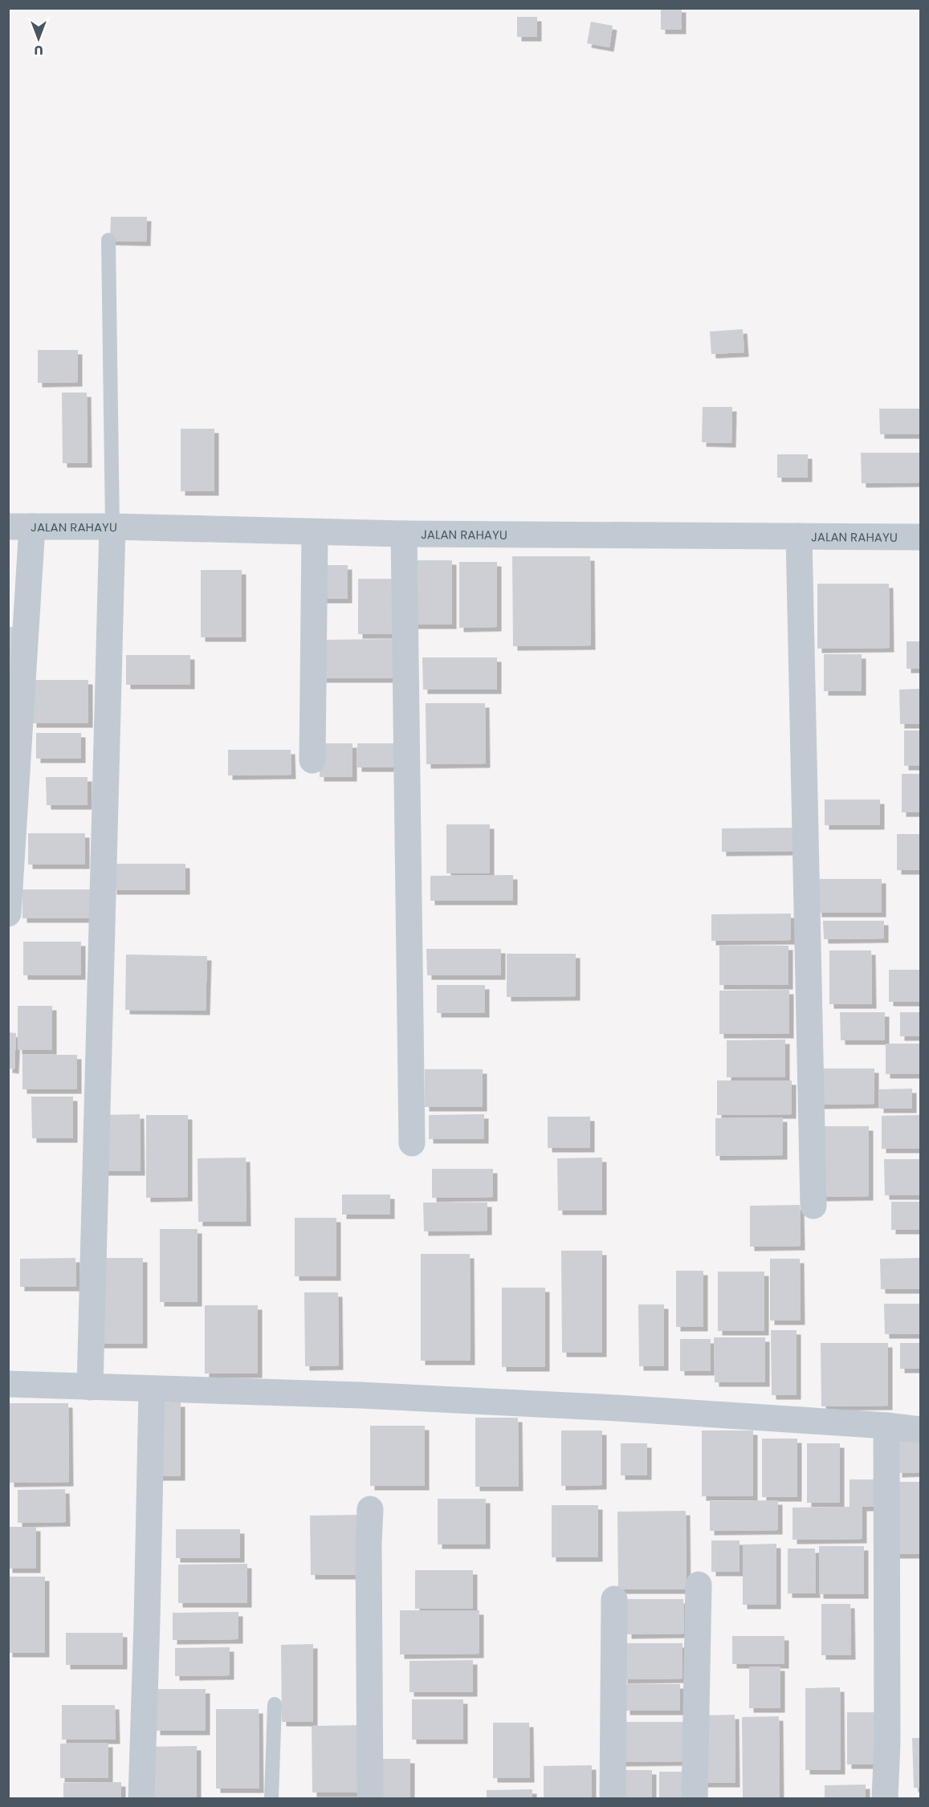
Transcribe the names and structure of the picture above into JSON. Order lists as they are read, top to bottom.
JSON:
{
  "streets": {
    "street": ["JALAN RAHAYU"]
  },
  "north": "bottom"
}
